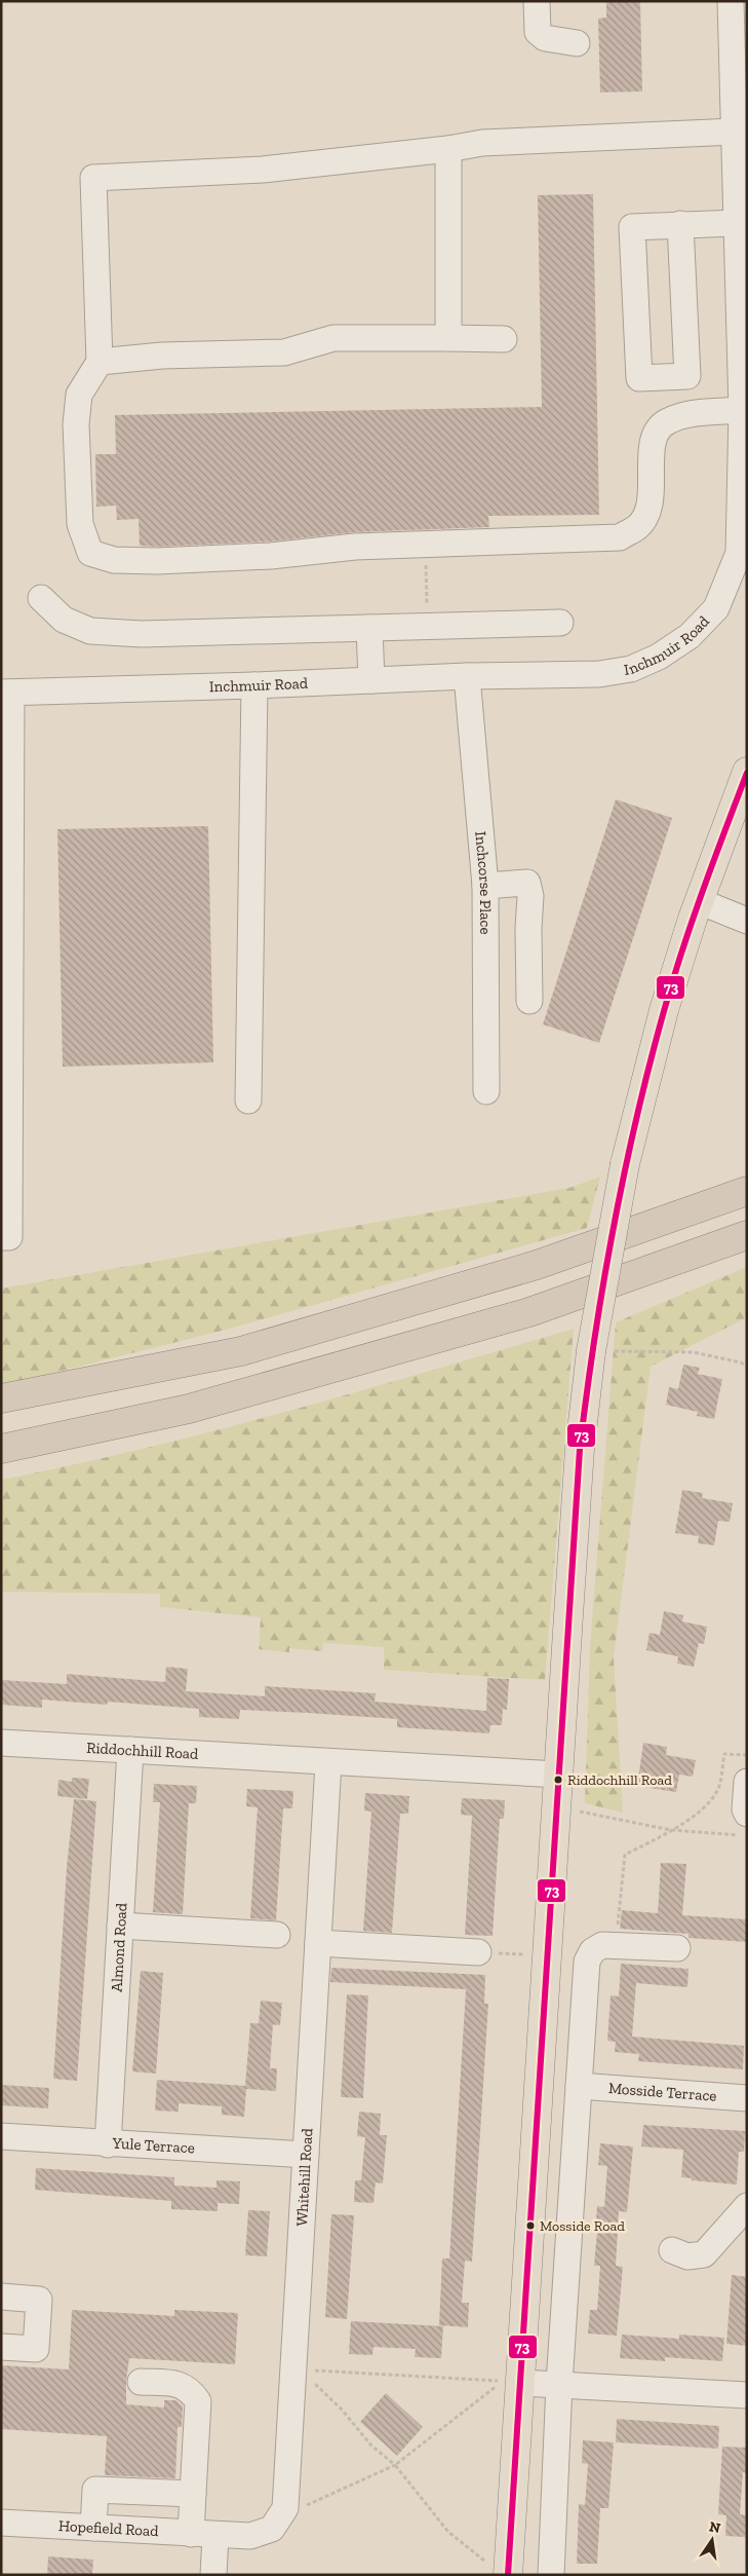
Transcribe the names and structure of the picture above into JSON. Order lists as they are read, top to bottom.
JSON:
{
  "streets": {
    "street": [
      "Inchmuir Road",
      "Inchcorse Place",
      "Riddochhill Road",
      "Almond Road",
      "Mosside Terrace",
      "Yule Terrace",
      "Whitehill Road",
      "Hopefield Road"
    ]
  },
  "crossings": [
    ["Inchmuir Road", "Inchcorse Place"],
    ["Riddochhill Road", "Almond Road"],
    ["Riddochhill Road", "Whitehill Road"],
    ["Almond Road", "Yule Terrace"],
    ["Yule Terrace", "Whitehill Road"]
  ],
  "places": ["Riddochhill Road", "Mosside Road"],
  "lines": ["transit line 73"],
  "north": "top"
}
